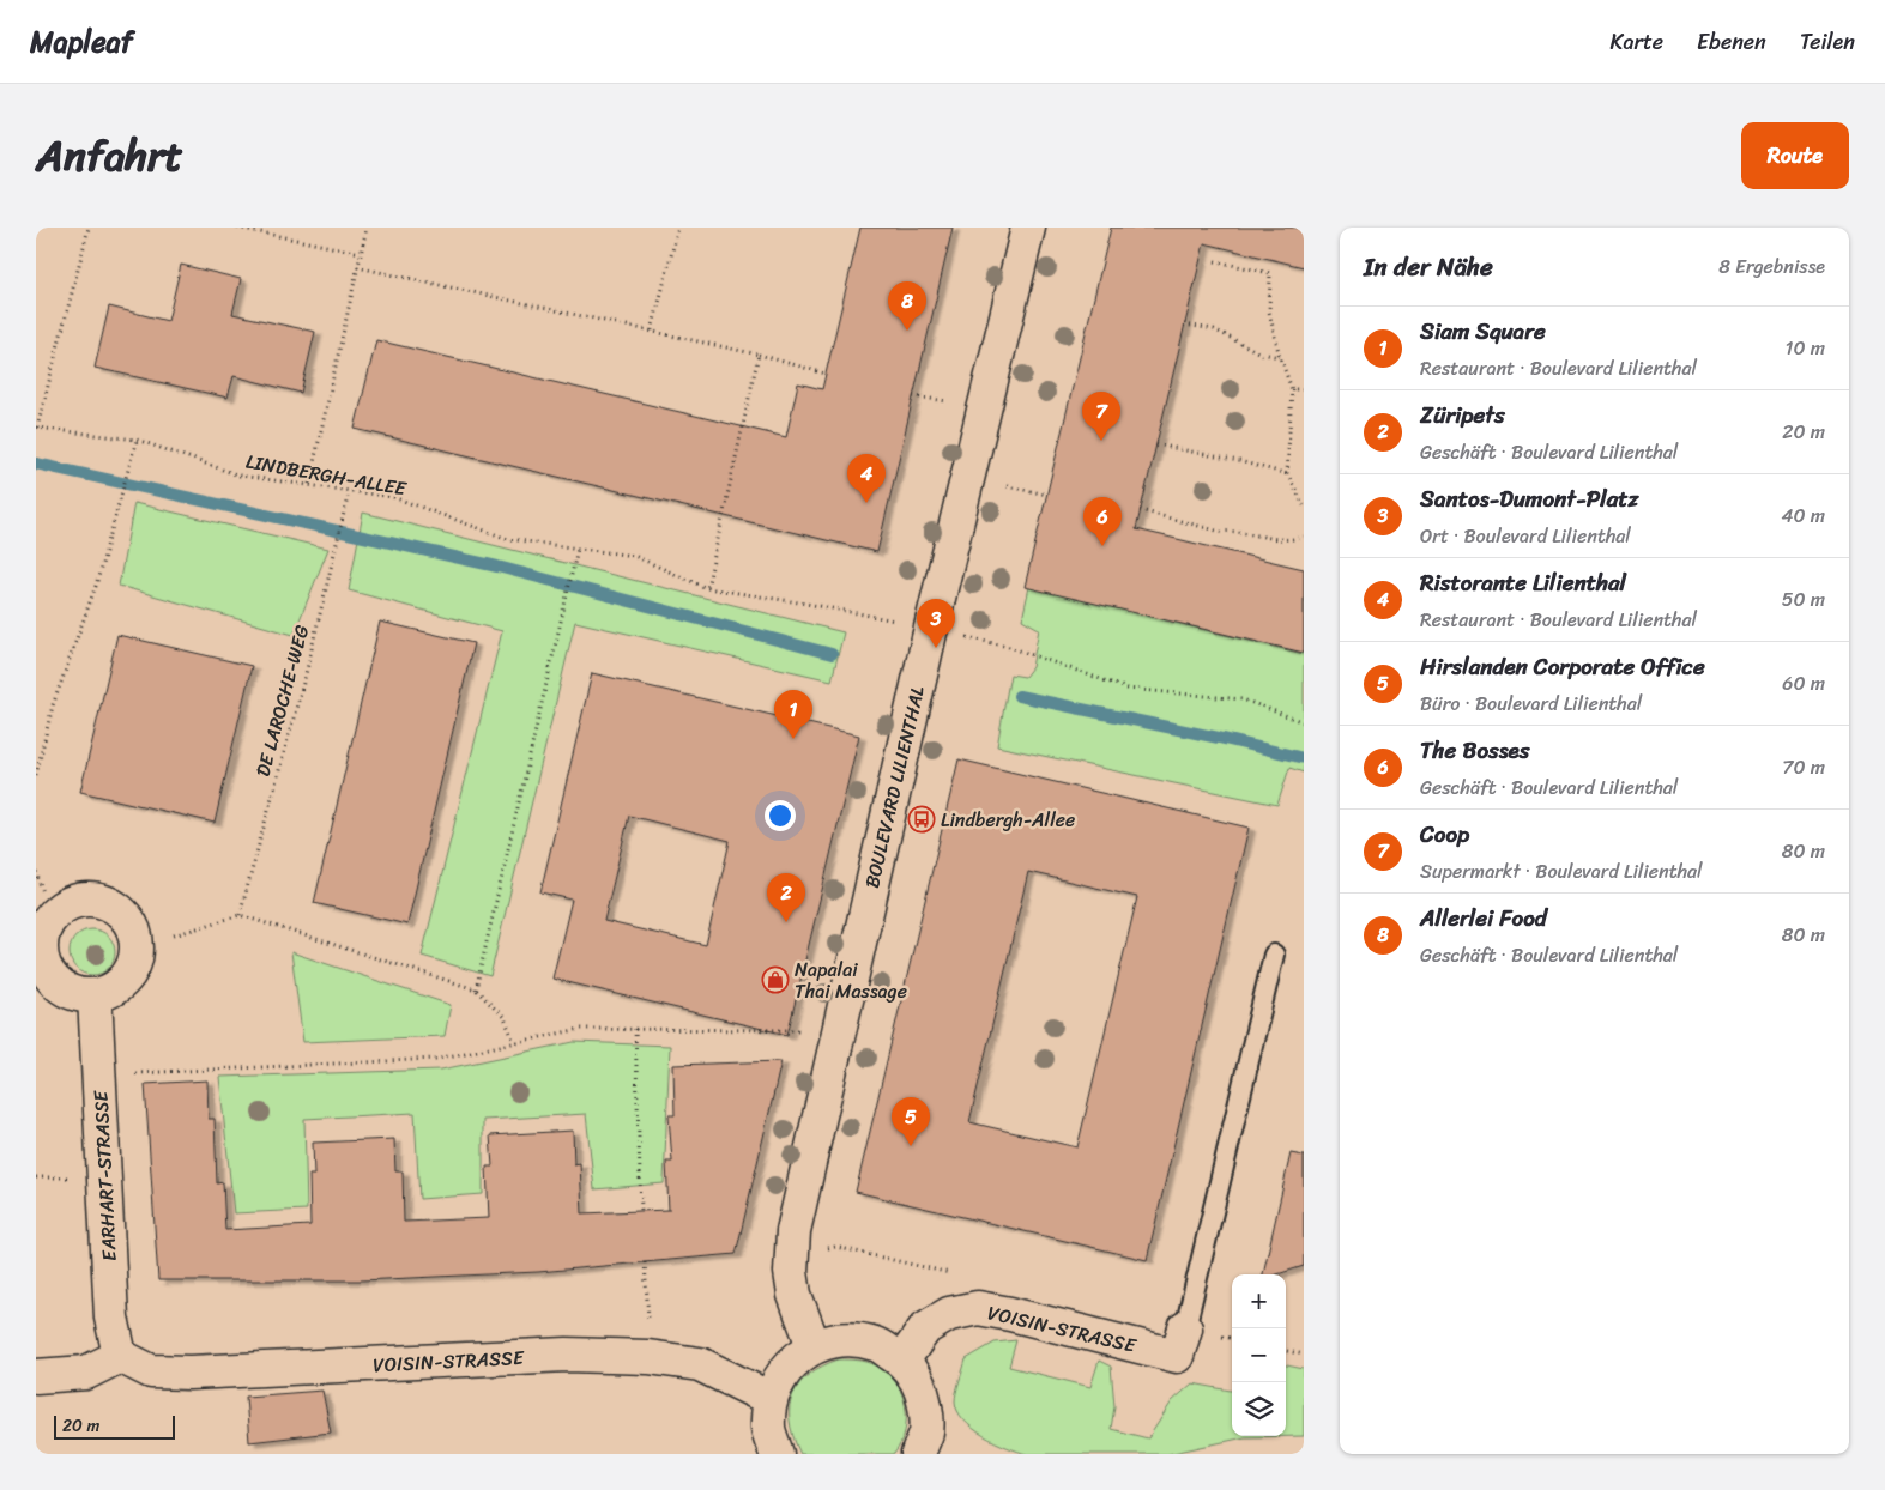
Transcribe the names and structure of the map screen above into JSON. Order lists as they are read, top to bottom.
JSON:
{
  "streets": {
    "street": ["BOULEVARD LILIENTHAL", "EARHART-STRASSE", "VOISIN-STRASSE"],
    "path": ["LINDBERGH-ALLEE", "DE LAROCHE-WEG"]
  },
  "crossings": [
    ["LINDBERGH-ALLEE", "DE LAROCHE-WEG"],
    ["LINDBERGH-ALLEE", "BOULEVARD LILIENTHAL"],
    ["EARHART-STRASSE", "VOISIN-STRASSE"]
  ],
  "places": {
    "bus stop": ["Lindbergh-Allee"],
    "shop": ["Napalai Thai Massage"]
  },
  "scale_bar": "20 m",
  "page": {
    "header": "Mapleaf",
    "nav": ["Karte", "Ebenen", "Teilen"],
    "title": "Anfahrt",
    "buttons": "Route",
    "heading": ["In der Nähe", "8 Ergebnisse"],
    "pins": [
      "8",
      "7",
      "4",
      "6",
      "3",
      "1",
      "2",
      "5"
    ],
    "list": [
      {
        "mark": "1",
        "name": "Siam Square",
        "note": "Restaurant · Boulevard Lilienthal",
        "value": "10 m"
      },
      {
        "mark": "2",
        "name": "Züripets",
        "note": "Geschäft · Boulevard Lilienthal",
        "value": "20 m"
      },
      {
        "mark": "3",
        "name": "Santos-Dumont-Platz",
        "note": "Ort · Boulevard Lilienthal",
        "value": "40 m"
      },
      {
        "mark": "4",
        "name": "Ristorante Lilienthal",
        "note": "Restaurant · Boulevard Lilienthal",
        "value": "50 m"
      },
      {
        "mark": "5",
        "name": "Hirslanden Corporate Office",
        "note": "Büro · Boulevard Lilienthal",
        "value": "60 m"
      },
      {
        "mark": "6",
        "name": "The Bosses",
        "note": "Geschäft · Boulevard Lilienthal",
        "value": "70 m"
      },
      {
        "mark": "7",
        "name": "Coop",
        "note": "Supermarkt · Boulevard Lilienthal",
        "value": "80 m"
      },
      {
        "mark": "8",
        "name": "Allerlei Food",
        "note": "Geschäft · Boulevard Lilienthal",
        "value": "80 m"
      }
    ],
    "map_buttons": ["+", "−"],
    "scale": "20 m"
  }
}
